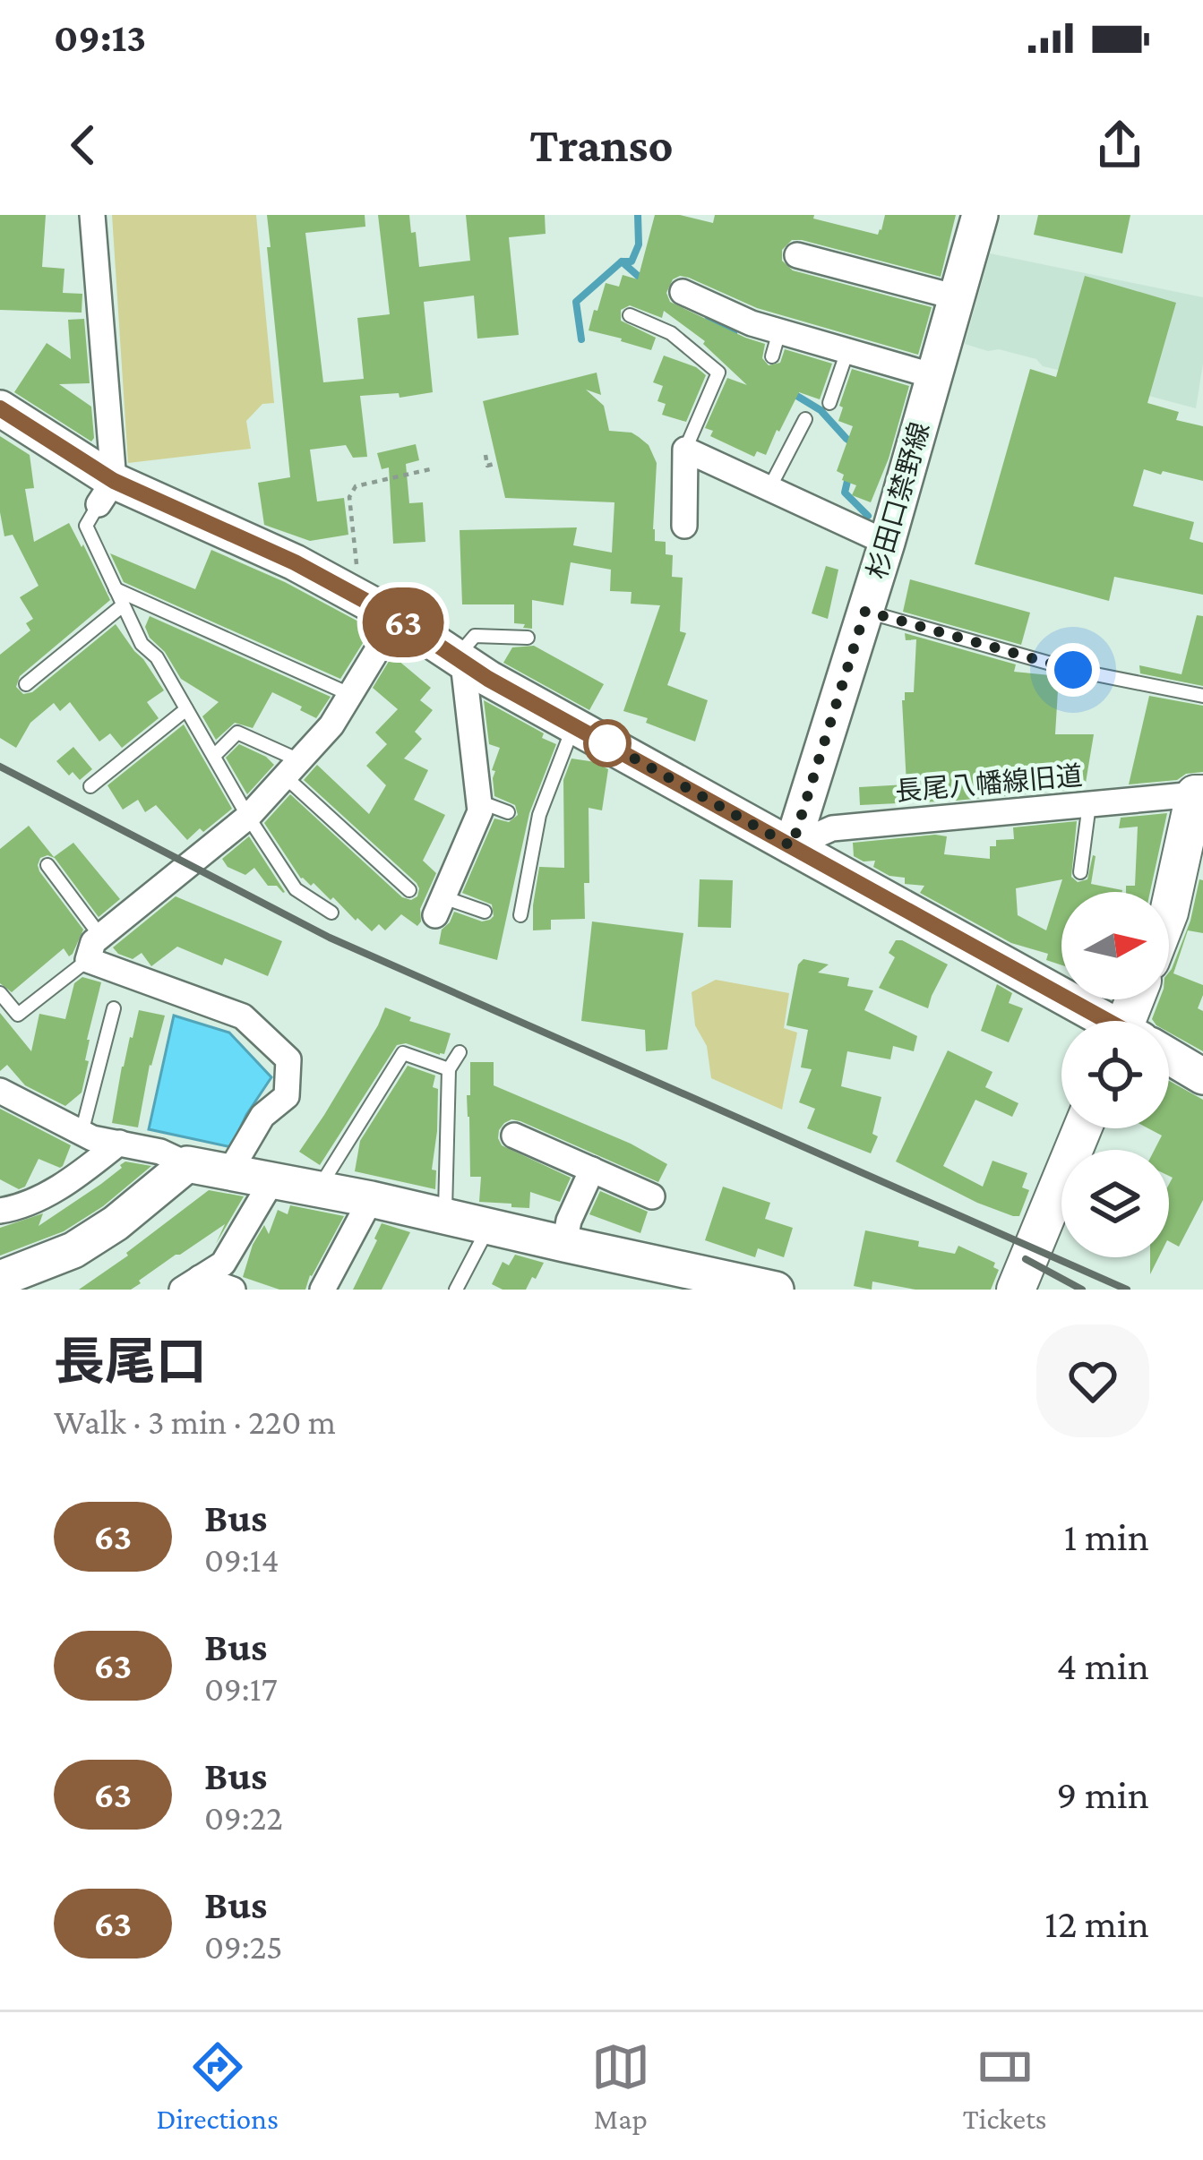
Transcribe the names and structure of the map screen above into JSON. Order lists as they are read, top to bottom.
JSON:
{
  "streets": {
    "main road": ["杉田口禁野線"],
    "street": ["長尾八幡線旧道"]
  },
  "crossings": [
    ["杉田口禁野線", "長尾八幡線旧道"]
  ],
  "lines": ["bus line 63"],
  "north": "right",
  "page": {
    "status": "09:13",
    "header": "Transo",
    "on_map": "63",
    "heading": ["長尾口", "Walk · 3 min · 220 m"],
    "list": [
      {
        "mark": "63",
        "name": "Bus",
        "note": "09:14",
        "value": "1 min"
      },
      {
        "mark": "63",
        "name": "Bus",
        "note": "09:17",
        "value": "4 min"
      },
      {
        "mark": "63",
        "name": "Bus",
        "note": "09:22",
        "value": "9 min"
      },
      {
        "mark": "63",
        "name": "Bus",
        "note": "09:25",
        "value": "12 min"
      }
    ],
    "tabs": ["Directions", "Map", "Tickets"]
  }
}
